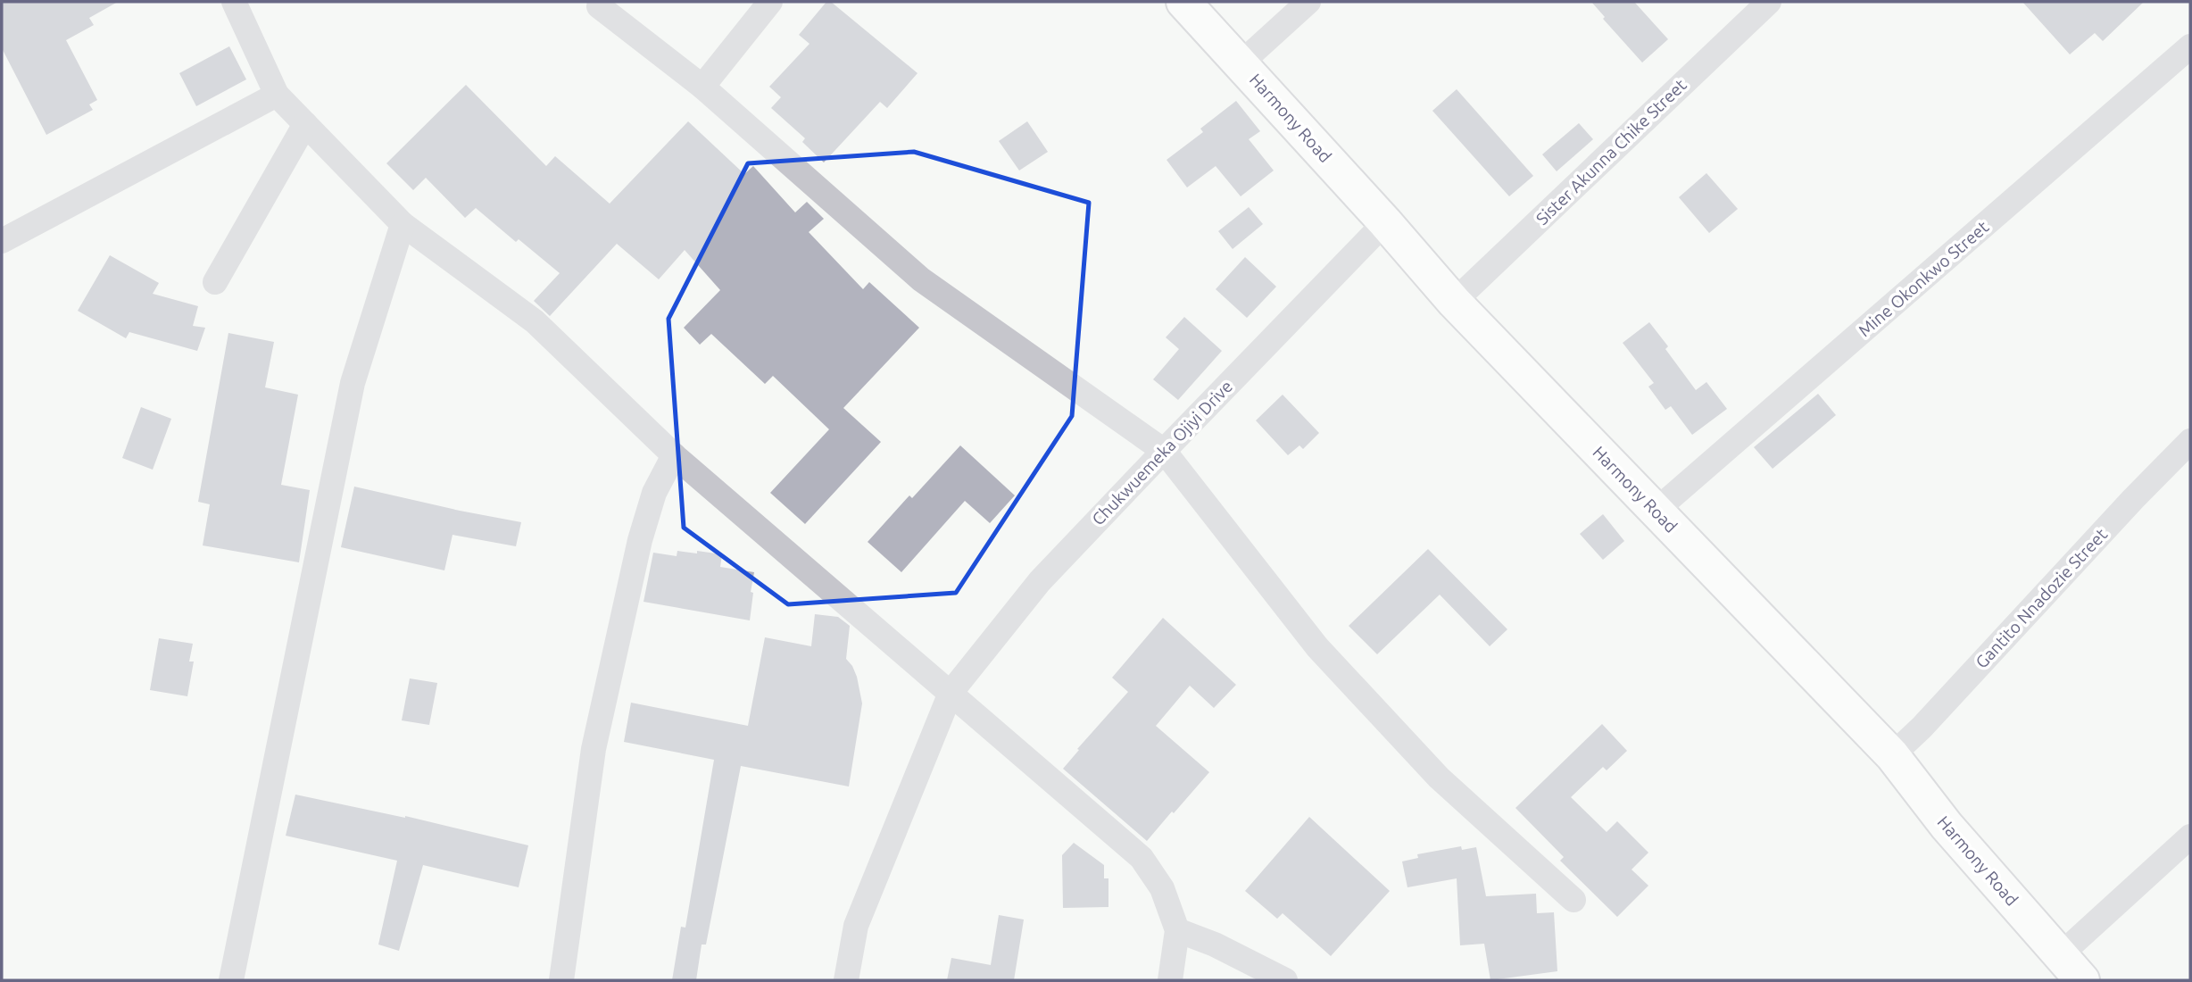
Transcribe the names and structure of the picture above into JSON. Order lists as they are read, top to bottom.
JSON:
{
  "streets": {
    "main road": ["Harmony Road"],
    "street": [
      "Sister Akunna Chike Street",
      "Mine Okonkwo Street",
      "Chukwuemeka Ojiyi Drive",
      "Gantito Nnadozie Street"
    ]
  },
  "crossings": [
    ["Harmony Road", "Sister Akunna Chike Street"],
    ["Harmony Road", "Mine Okonkwo Street"],
    ["Harmony Road", "Chukwuemeka Ojiyi Drive"],
    ["Harmony Road", "Gantito Nnadozie Street"]
  ]
}
